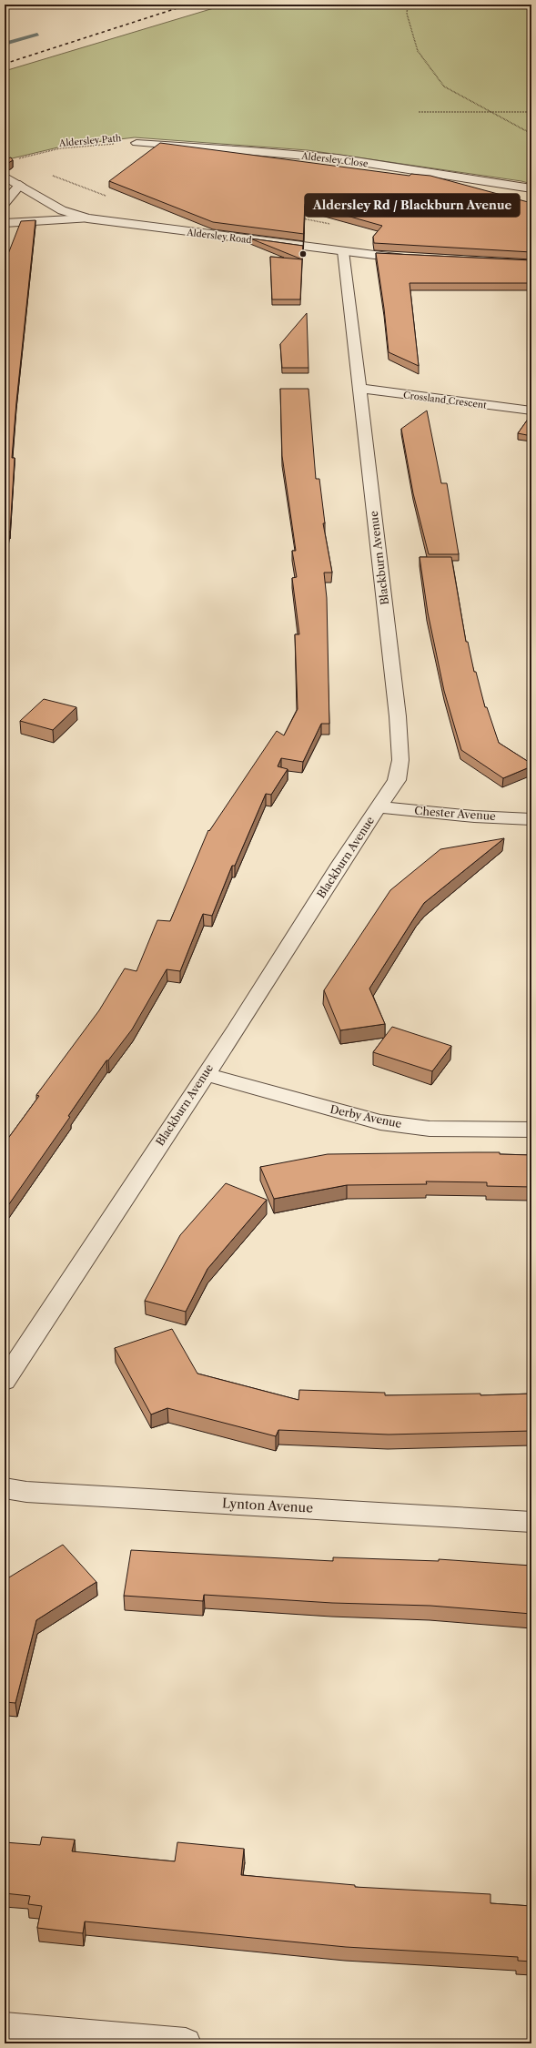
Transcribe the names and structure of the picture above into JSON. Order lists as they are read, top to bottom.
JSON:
{
  "streets": {
    "street": [
      "Aldersley Close",
      "Aldersley Road",
      "Crossland Crescent",
      "Blackburn Avenue",
      "Chester Avenue",
      "Derby Avenue",
      "Lynton Avenue"
    ],
    "path": ["Aldersley Path"]
  },
  "crossings": [
    ["Aldersley Path", "Aldersley Close"],
    ["Aldersley Road", "Blackburn Avenue"],
    ["Crossland Crescent", "Blackburn Avenue"],
    ["Blackburn Avenue", "Chester Avenue"],
    ["Blackburn Avenue", "Derby Avenue"]
  ],
  "places": ["Aldersley Rd / Blackburn Avenue"]
}
